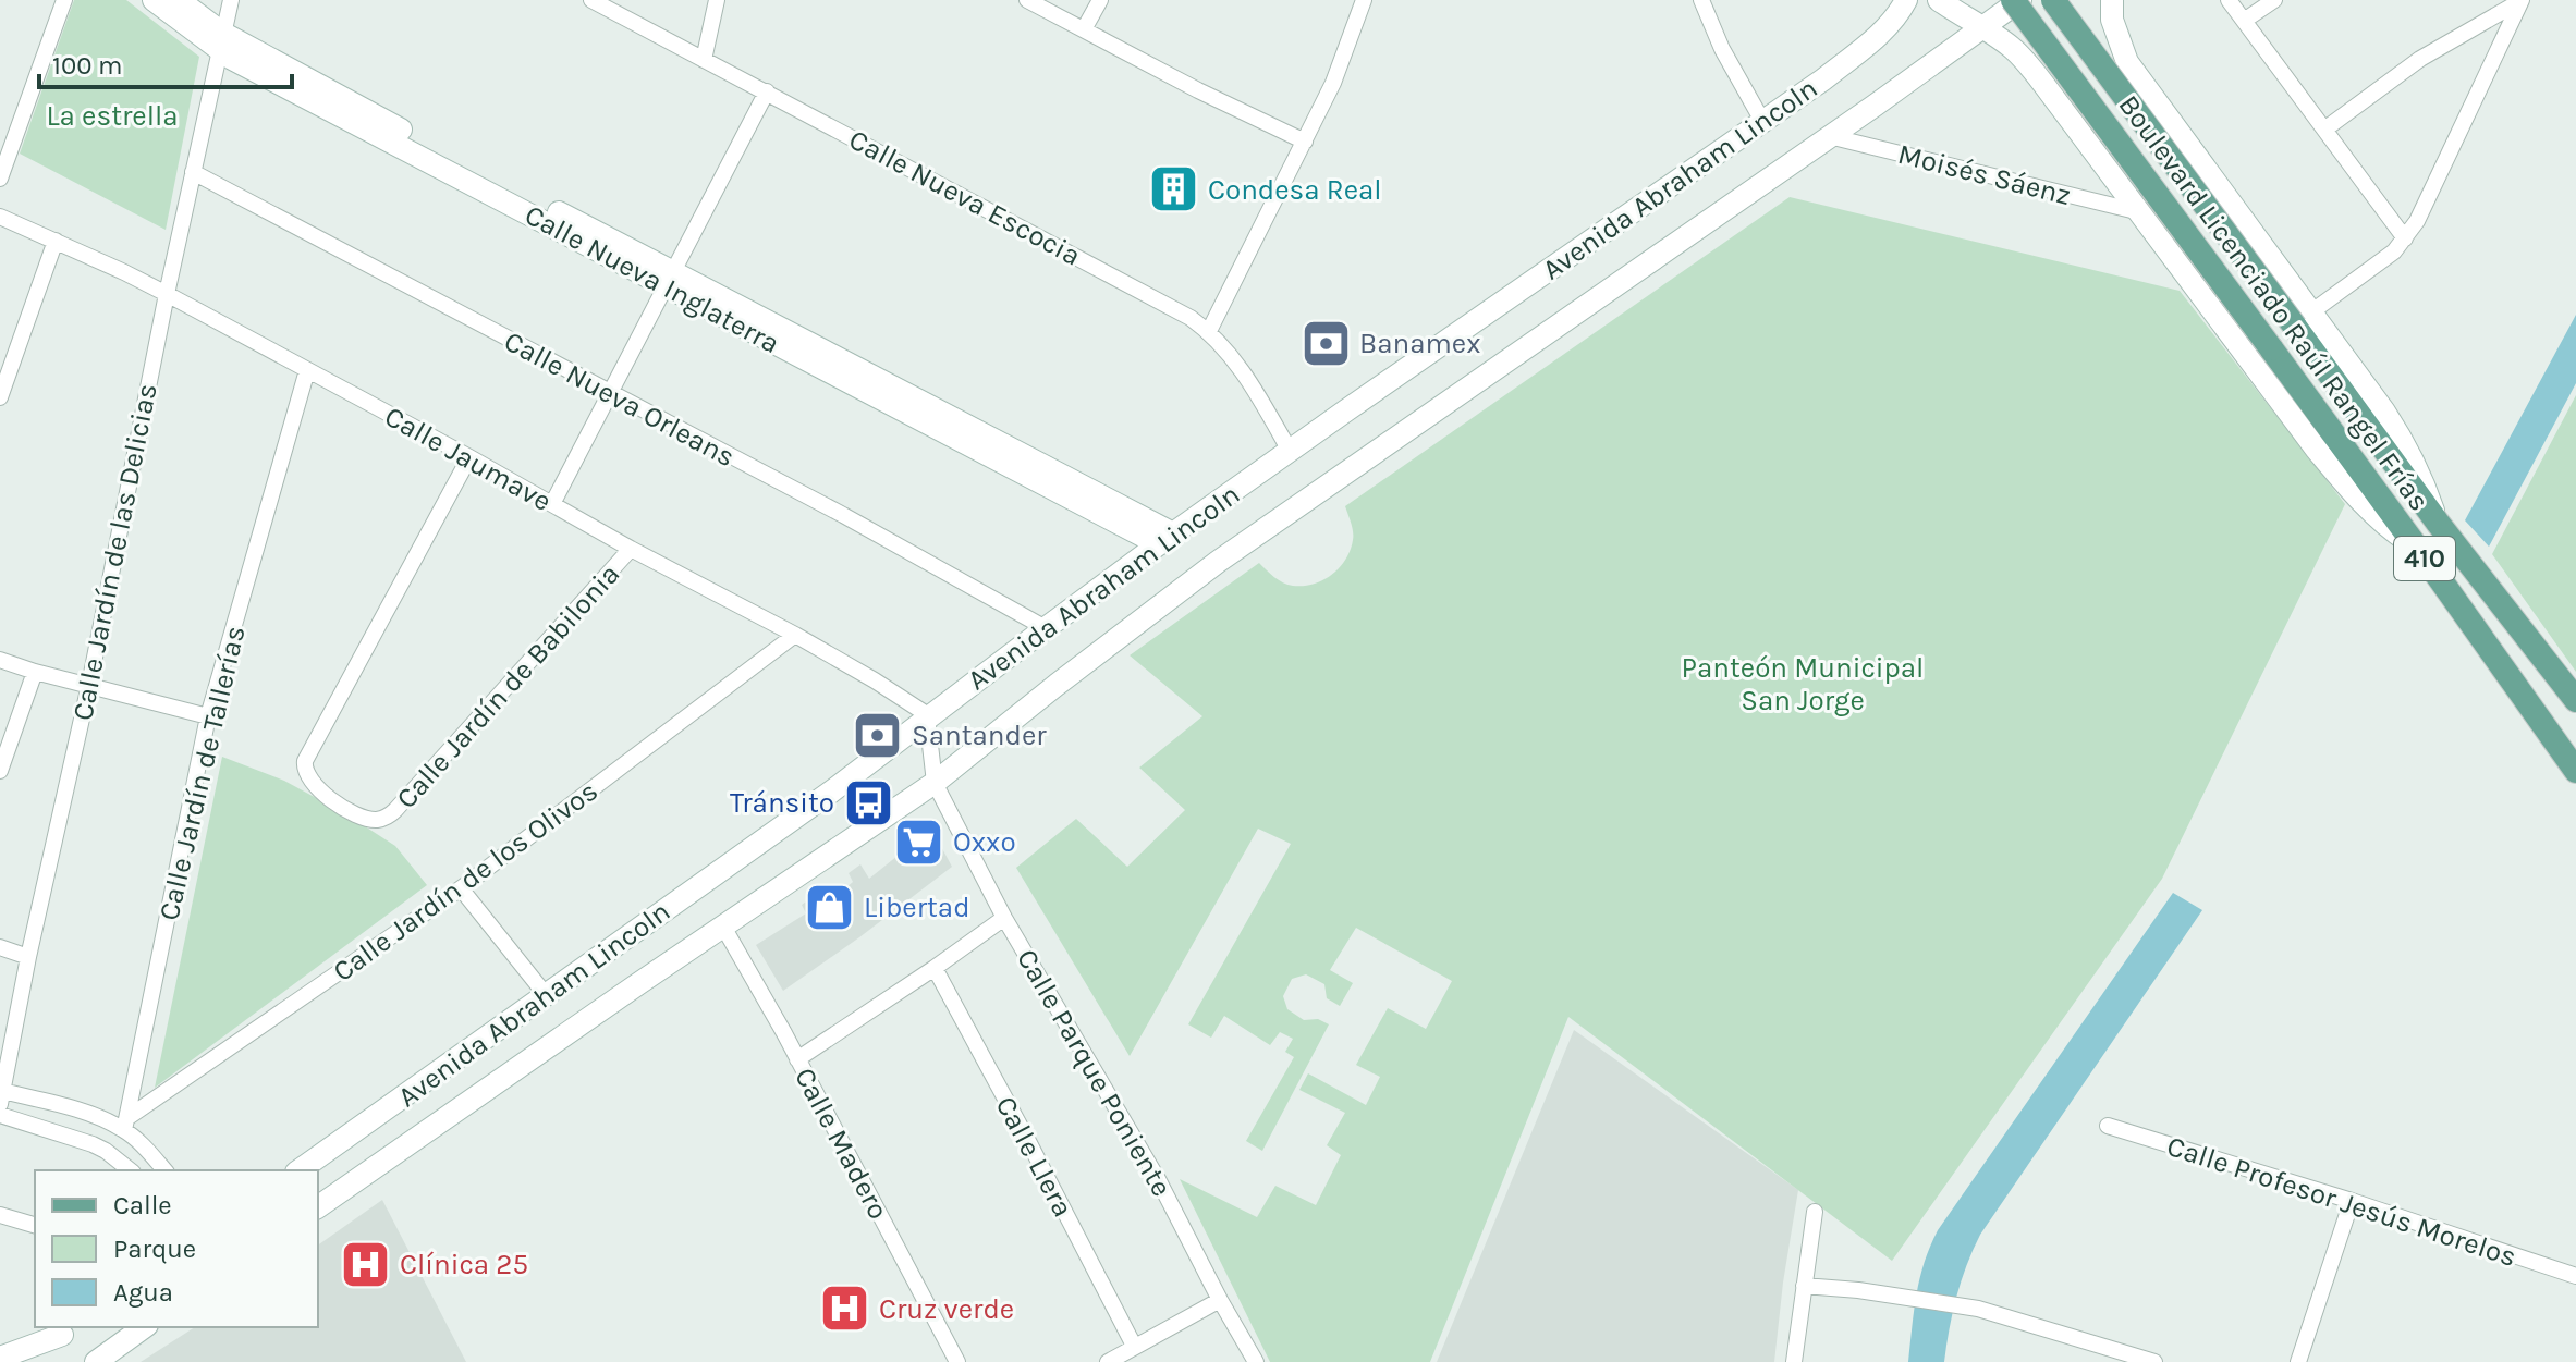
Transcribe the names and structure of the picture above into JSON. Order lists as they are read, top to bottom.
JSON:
{
  "streets": {
    "main road": [
      "Avenida Abraham Lincoln",
      "Calle Nueva Inglaterra",
      "Boulevard Licenciado Raúl Rangel Frías",
      "410"
    ],
    "street": [
      "Moisés Sáenz",
      "Calle Nueva Escocia",
      "Calle Nueva Orleans",
      "Calle Jaumave",
      "Calle Jardín de las Delicias",
      "Calle Jardín de Babilonia",
      "Calle Jardín de Tallerías",
      "Calle Jardín de los Olivos",
      "Calle Parque Poniente",
      "Calle Madero",
      "Calle Llera",
      "Calle Profesor Jesús Morelos"
    ]
  },
  "crossings": [
    ["Avenida Abraham Lincoln", "Calle Nueva Escocia"],
    ["Avenida Abraham Lincoln", "Calle Nueva Inglaterra"],
    ["Avenida Abraham Lincoln", "Calle Nueva Orleans"],
    ["Avenida Abraham Lincoln", "Calle Jaumave"],
    ["Calle Nueva Inglaterra", "Calle Jardín de las Delicias"],
    ["Calle Nueva Orleans", "Calle Jardín de las Delicias"],
    ["Calle Jaumave", "Calle Jardín de las Delicias"],
    ["Calle Jaumave", "Calle Jardín de Babilonia"],
    ["Calle Jaumave", "Calle Jardín de Tallerías"],
    ["Calle Jaumave", "Calle Jardín de los Olivos"],
    ["Calle Jardín de Tallerías", "Calle Jardín de los Olivos"]
  ],
  "parks": ["La estrella", "Panteón Municipal San Jorge"],
  "places": {
    "building": ["Condesa Real"],
    "bank": ["Banamex", "Santander"],
    "bus stop": ["Tránsito"],
    "supermarket": ["Oxxo"],
    "shop": ["Libertad"],
    "hospital": ["Clínica 25", "Cruz verde"]
  },
  "legend": ["Calle", "Parque", "Agua"],
  "scale_bar": "100 m"
}
